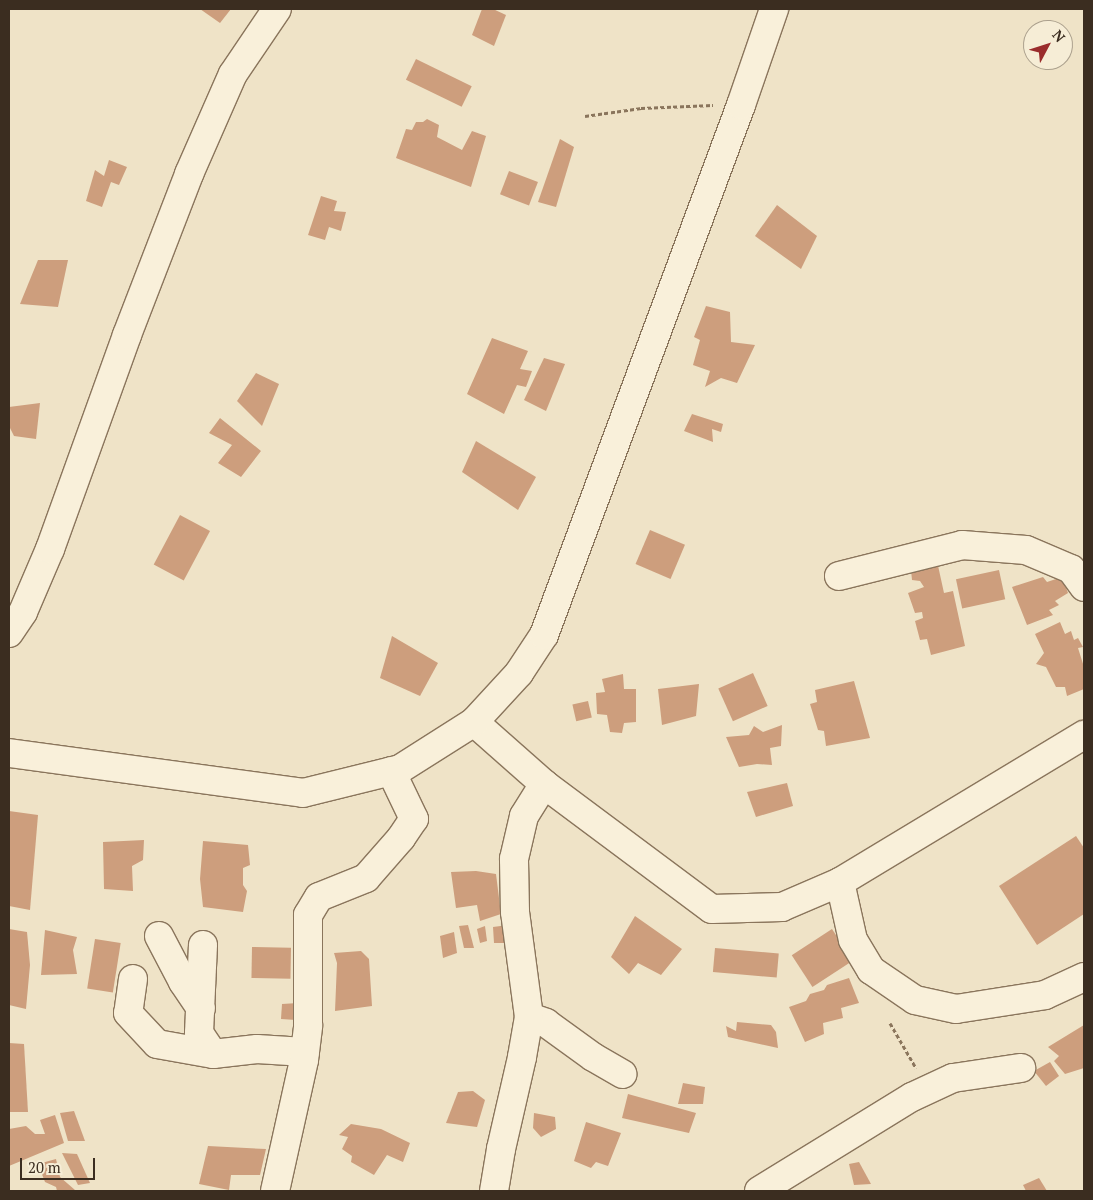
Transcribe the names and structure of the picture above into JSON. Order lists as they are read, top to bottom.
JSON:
{
  "scale_bar": "20 m",
  "north": "top right"
}
